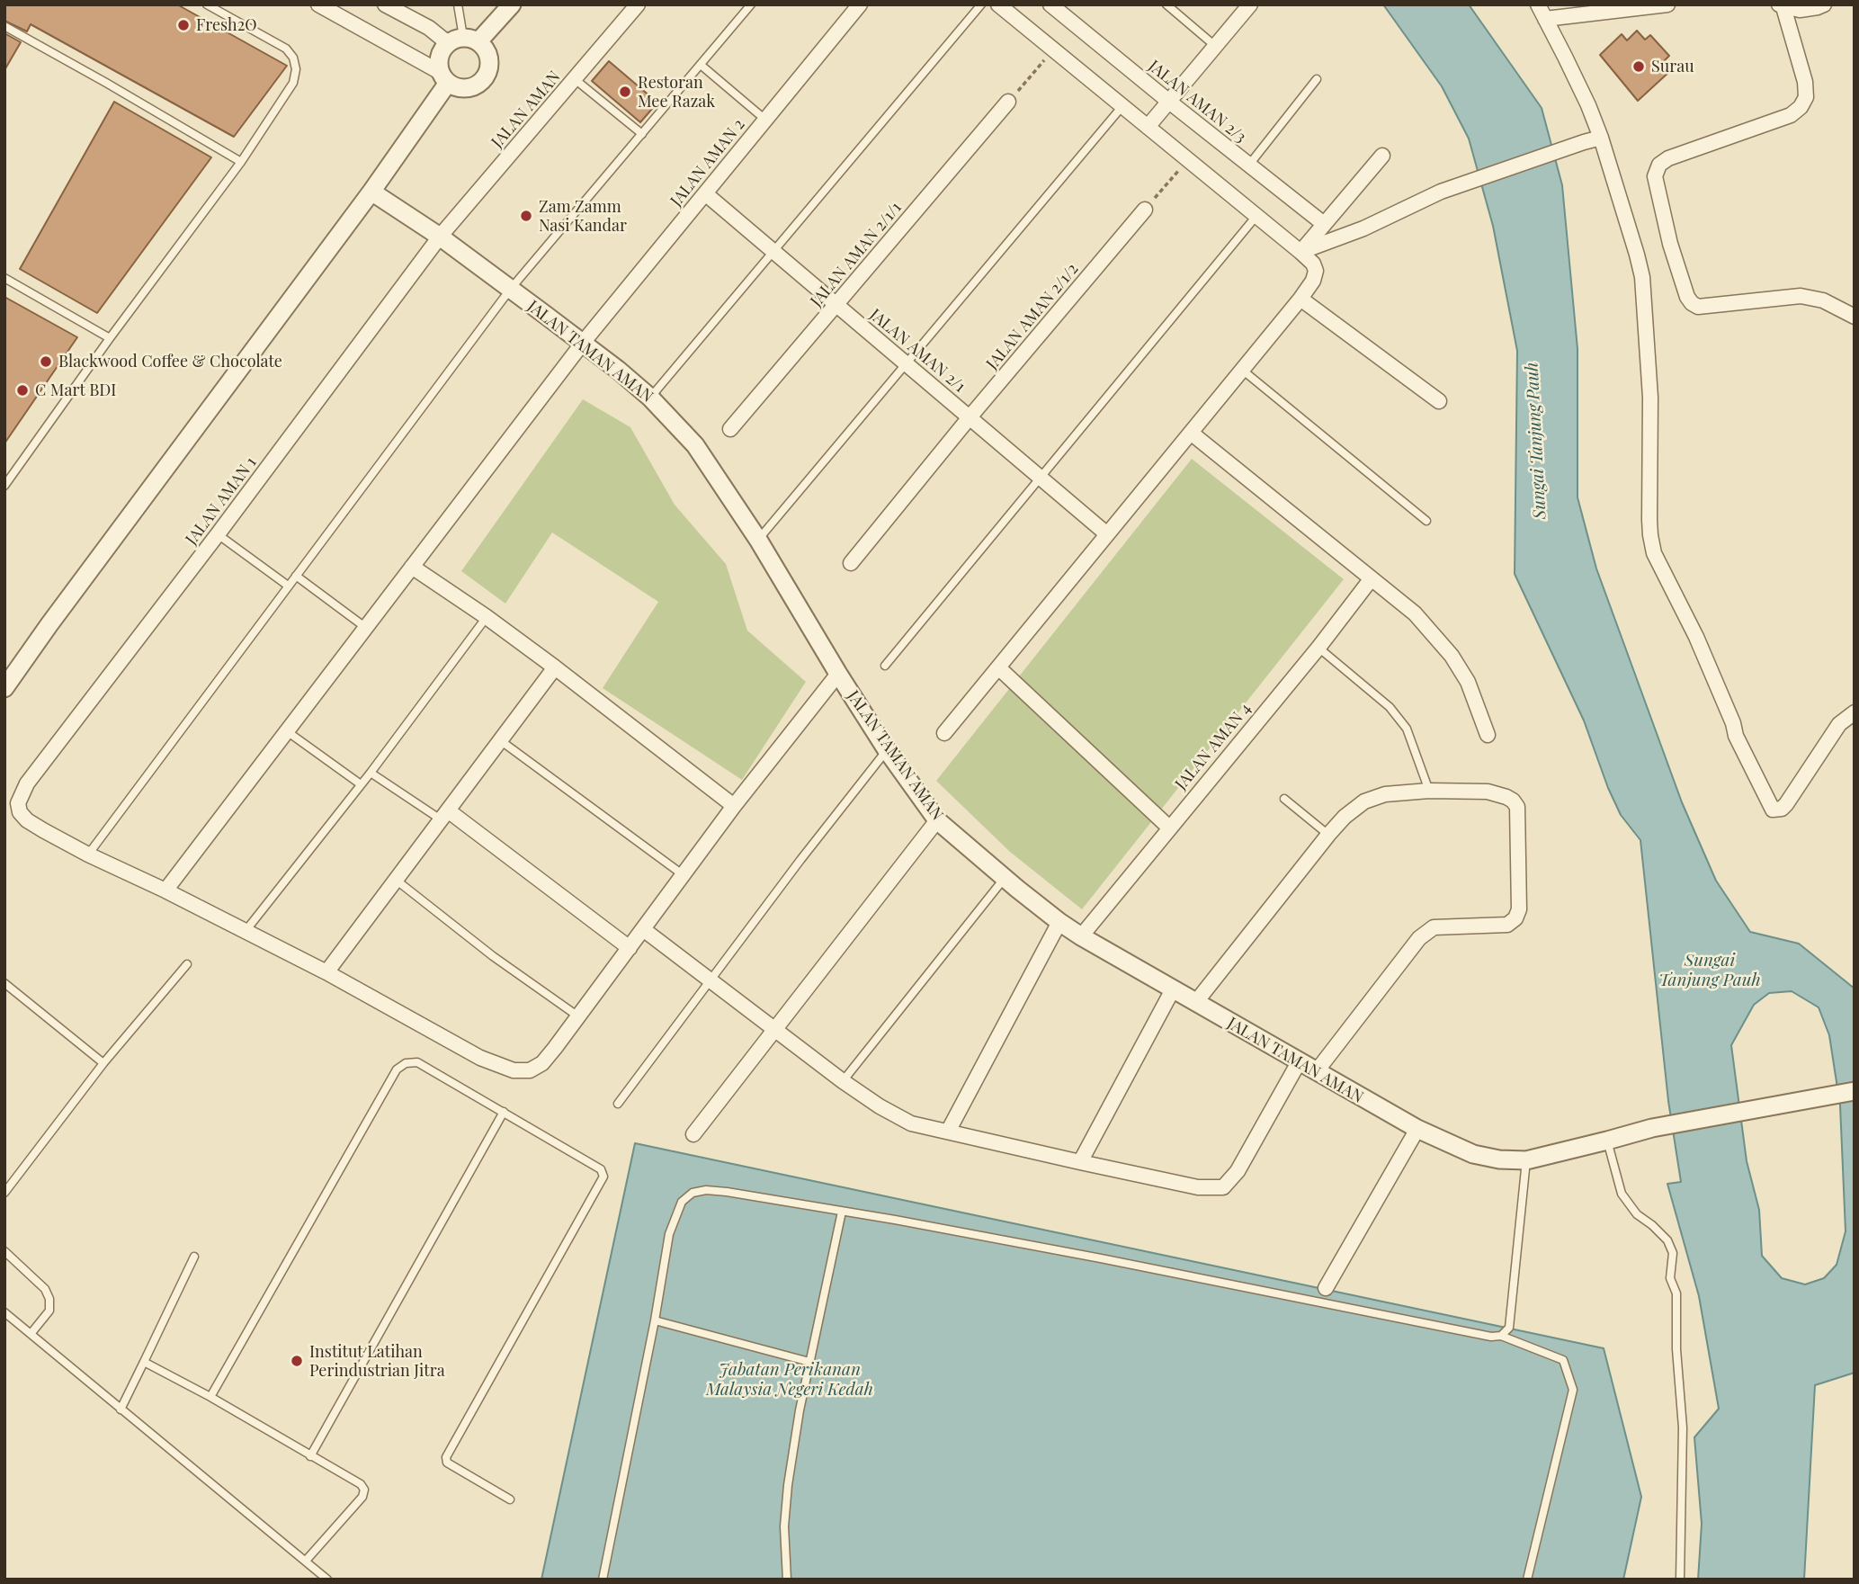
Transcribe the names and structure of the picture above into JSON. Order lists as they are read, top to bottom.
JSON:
{
  "streets": {
    "street": [
      "JALAN AMAN 2/3",
      "JALAN AMAN",
      "JALAN AMAN 2",
      "JALAN AMAN 2/1/1",
      "JALAN AMAN 2/1/2",
      "JALAN AMAN 2/1",
      "JALAN TAMAN AMAN",
      "JALAN AMAN 1",
      "JALAN AMAN 4"
    ]
  },
  "crossings": [
    ["JALAN AMAN", "JALAN TAMAN AMAN"],
    ["JALAN AMAN", "JALAN AMAN 1"],
    ["JALAN AMAN 2", "JALAN AMAN 2/1"],
    ["JALAN AMAN 2", "JALAN TAMAN AMAN"],
    ["JALAN AMAN 2/1/1", "JALAN AMAN 2/1"],
    ["JALAN AMAN 2/1/2", "JALAN AMAN 2/1"],
    ["JALAN TAMAN AMAN", "JALAN AMAN 1"],
    ["JALAN TAMAN AMAN", "JALAN AMAN 4"]
  ],
  "water": ["Sungai Tanjung Pauh", "Jabatan Perikanan Malaysia Negeri Kedah"],
  "places": [
    "Fresh2O",
    "Surau",
    "Restoran Mee Razak",
    "Zam Zamm Nasi Kandar",
    "Blackwood Coffee & Chocolate",
    "C Mart BDI",
    "Institut Latihan Perindustrian Jitra"
  ]
}
